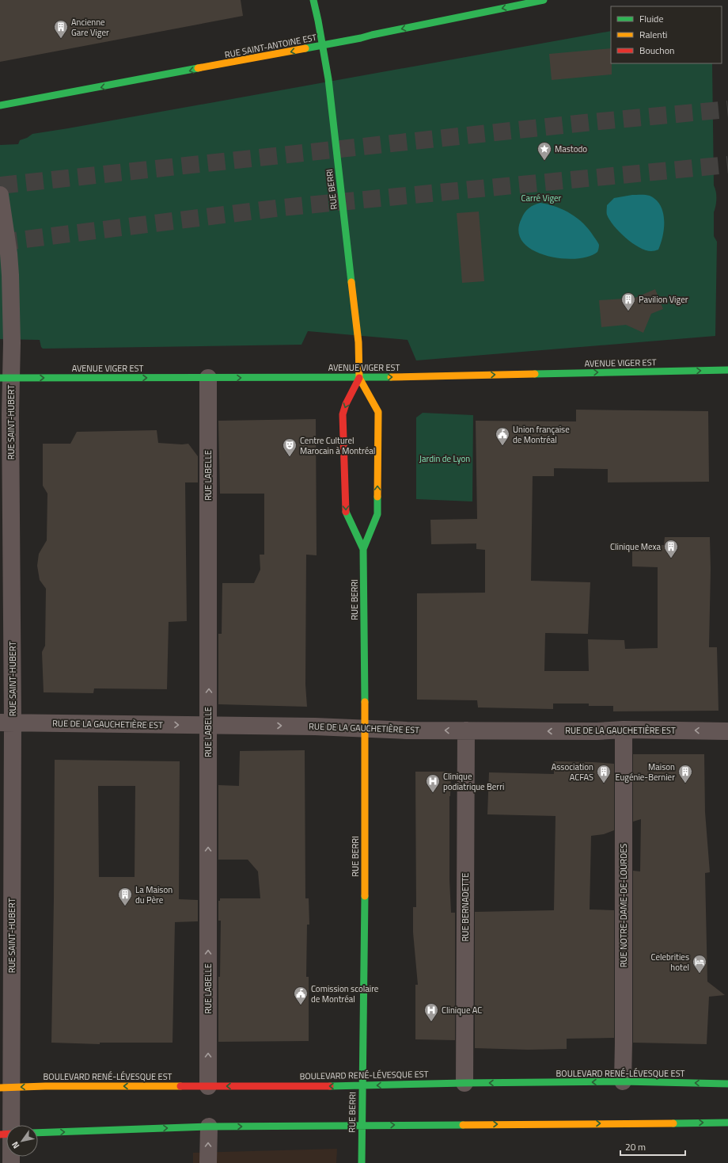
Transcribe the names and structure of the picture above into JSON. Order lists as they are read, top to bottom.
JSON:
{
  "streets": {
    "main road": [
      "RUE SAINT-ANTOINE EST",
      "RUE BERRI",
      "AVENUE VIGER EST",
      "BOULEVARD RENÉ-LÉVESQUE EST"
    ],
    "street": [
      "RUE SAINT-HUBERT",
      "RUE LABELLE",
      "RUE DE LA GAUCHETIÈRE EST",
      "RUE NOTRE-DAME-DE-LOURDES",
      "RUE BERNADETTE"
    ]
  },
  "crossings": [
    ["RUE SAINT-ANTOINE EST", "RUE BERRI"],
    ["RUE BERRI", "AVENUE VIGER EST"],
    ["RUE BERRI", "RUE DE LA GAUCHETIÈRE EST"],
    ["RUE BERRI", "BOULEVARD RENÉ-LÉVESQUE EST"],
    ["AVENUE VIGER EST", "RUE SAINT-HUBERT"],
    ["AVENUE VIGER EST", "RUE LABELLE"],
    ["RUE SAINT-HUBERT", "RUE DE LA GAUCHETIÈRE EST"],
    ["RUE SAINT-HUBERT", "BOULEVARD RENÉ-LÉVESQUE EST"],
    ["RUE LABELLE", "RUE DE LA GAUCHETIÈRE EST"],
    ["RUE LABELLE", "BOULEVARD RENÉ-LÉVESQUE EST"],
    ["RUE DE LA GAUCHETIÈRE EST", "RUE NOTRE-DAME-DE-LOURDES"],
    ["RUE DE LA GAUCHETIÈRE EST", "RUE BERNADETTE"],
    ["RUE NOTRE-DAME-DE-LOURDES", "BOULEVARD RENÉ-LÉVESQUE EST"],
    ["RUE BERNADETTE", "BOULEVARD RENÉ-LÉVESQUE EST"]
  ],
  "one_way": ["RUE SAINT-ANTOINE EST", "AVENUE VIGER EST", "RUE LABELLE"],
  "parks": ["Carré Viger", "Jardin de Lyon"],
  "places": {
    "building": [
      "Ancienne Gare Viger",
      "Pavilion Viger",
      "Clinique Mexa",
      "Association ACFAS",
      "Maison Eugénie-Bernier",
      "La Maison du Père"
    ],
    "place": ["Mastodo"],
    "public building": ["Union française de Montréal", "Comission scolaire de Montréal"],
    "theatre": ["Centre Culturel Marocain à Montréal"],
    "hospital": ["Clinique podiatrique Berri", "Clinique AC"],
    "hotel": ["Celebrities hotel"]
  },
  "legend": ["Fluide", "Ralenti", "Bouchon"],
  "scale_bar": "20 m",
  "north": "bottom left"
}
